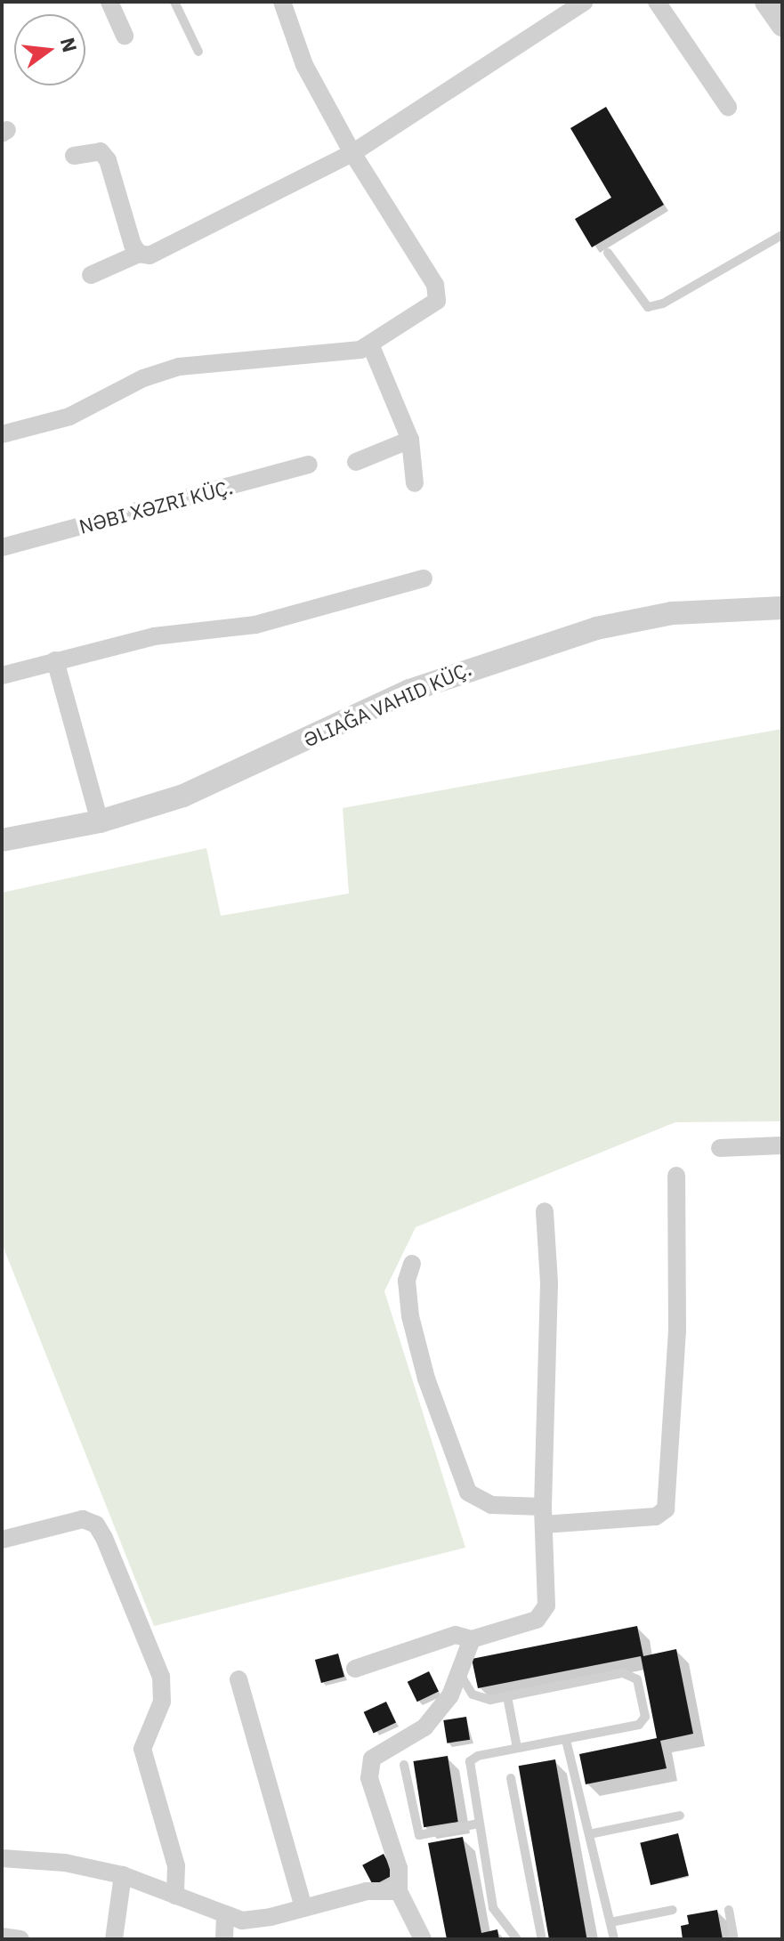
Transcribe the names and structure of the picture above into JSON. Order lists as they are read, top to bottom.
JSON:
{
  "streets": {
    "street": ["NƏBI XƏZRI KÜÇ.", "ƏLIAĞA VAHID KÜÇ."]
  },
  "north": "right"
}
